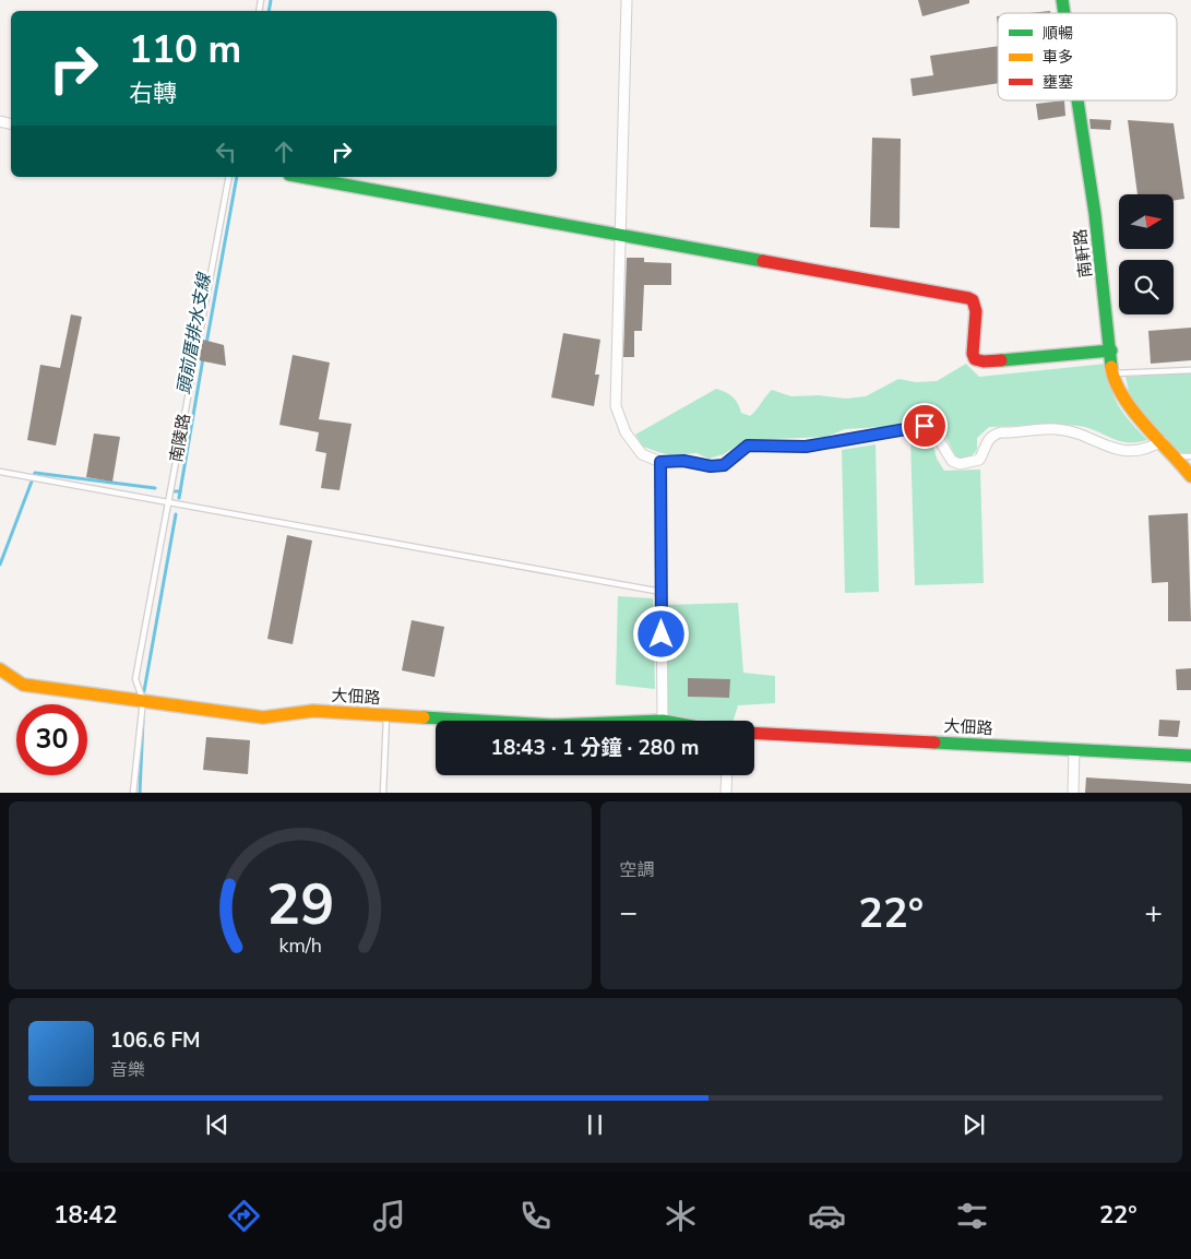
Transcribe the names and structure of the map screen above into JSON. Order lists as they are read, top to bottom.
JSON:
{
  "streets": {
    "street": ["南軒路", "大佃路"],
    "lane": ["南陵路"]
  },
  "crossings": [
    ["南陵路", "大佃路"]
  ],
  "water": ["頭前厝排水支線"],
  "legend": ["順暢", "車多", "壅塞"],
  "north": "right",
  "page": {
    "turn": ["110 m", "右轉"],
    "limit": "30",
    "trip": "18:43 · 1 分鐘 · 280 m",
    "tile": "空調",
    "heat": ["−", "22°", "+"],
    "song": ["106.6 FM", "音樂"],
    "tabs": ["18:42", "22°"],
    "gauge": ["29", "km/h"]
  }
}
